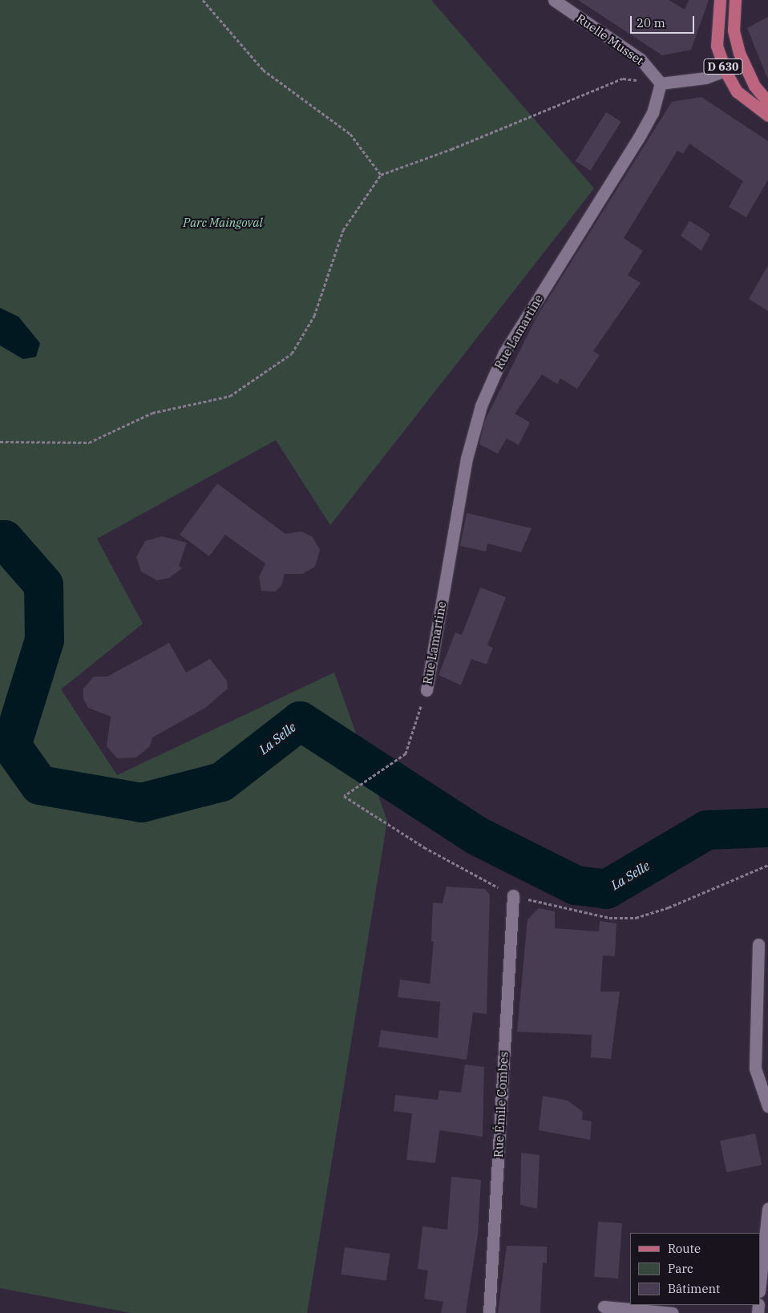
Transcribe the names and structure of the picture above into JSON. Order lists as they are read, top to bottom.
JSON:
{
  "streets": {
    "main road": ["D 630"],
    "street": ["Ruelle Musset", "Rue Lamartine", "Rue Émile Combes"]
  },
  "crossings": [
    ["Ruelle Musset", "Rue Lamartine"]
  ],
  "water": ["La Selle"],
  "parks": ["Parc Maingoval"],
  "legend": ["Route", "Parc", "Bâtiment"],
  "scale_bar": "20 m"
}
